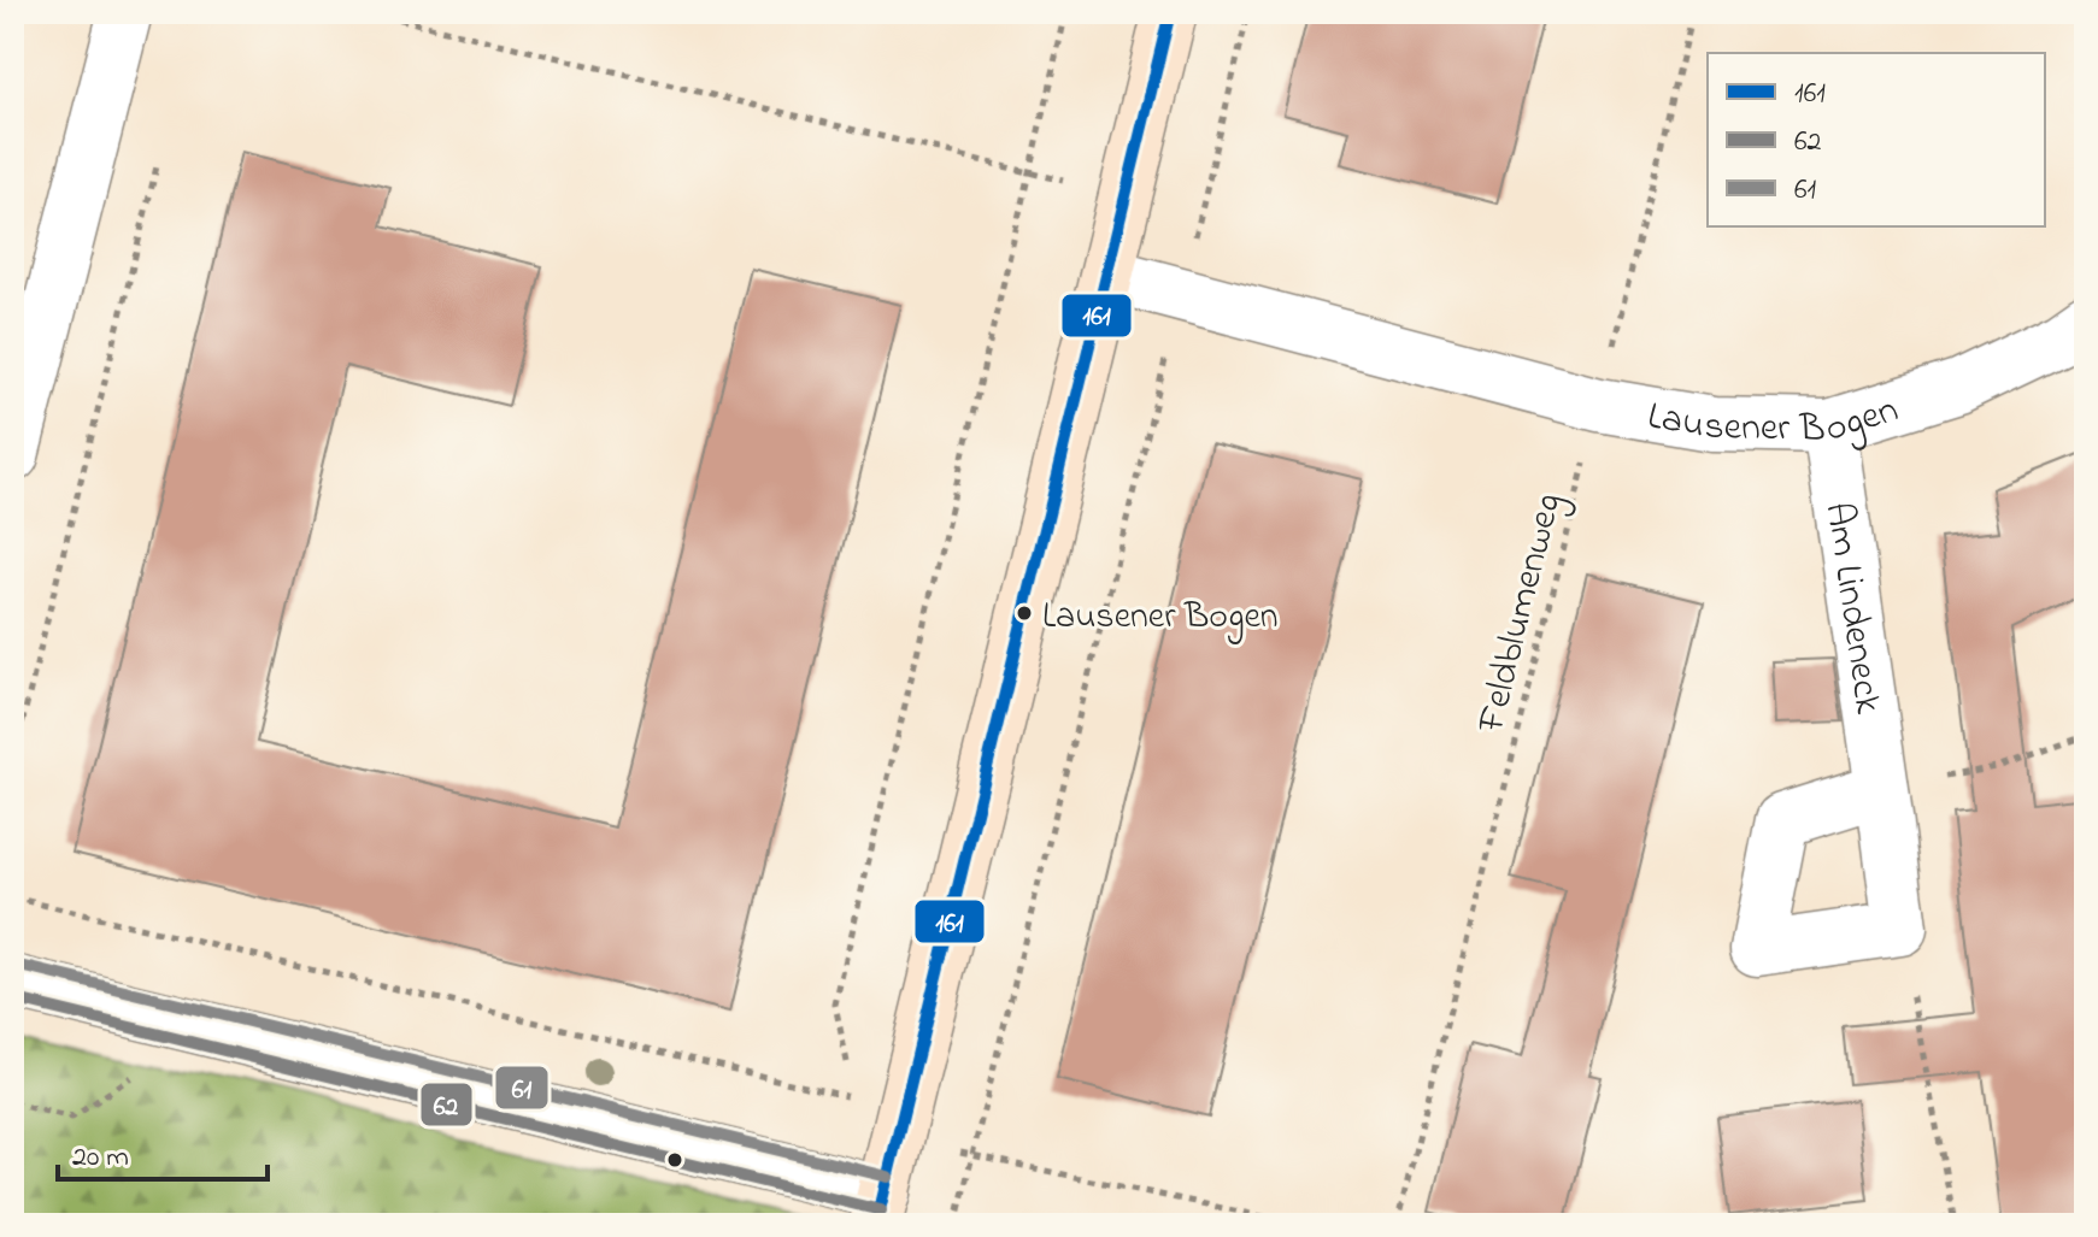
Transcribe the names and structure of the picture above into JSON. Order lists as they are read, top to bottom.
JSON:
{
  "streets": {
    "street": ["Lausener Bogen", "Am Lindeneck"],
    "path": ["Feldblumenweg"]
  },
  "crossings": [
    ["Lausener Bogen", "Am Lindeneck"],
    ["Lausener Bogen", "Feldblumenweg"]
  ],
  "places": ["Lausener Bogen"],
  "lines": ["transit line 161", "transit line 61", "transit line 62"],
  "legend": ["161", "62", "61"],
  "scale_bar": "20 m"
}
